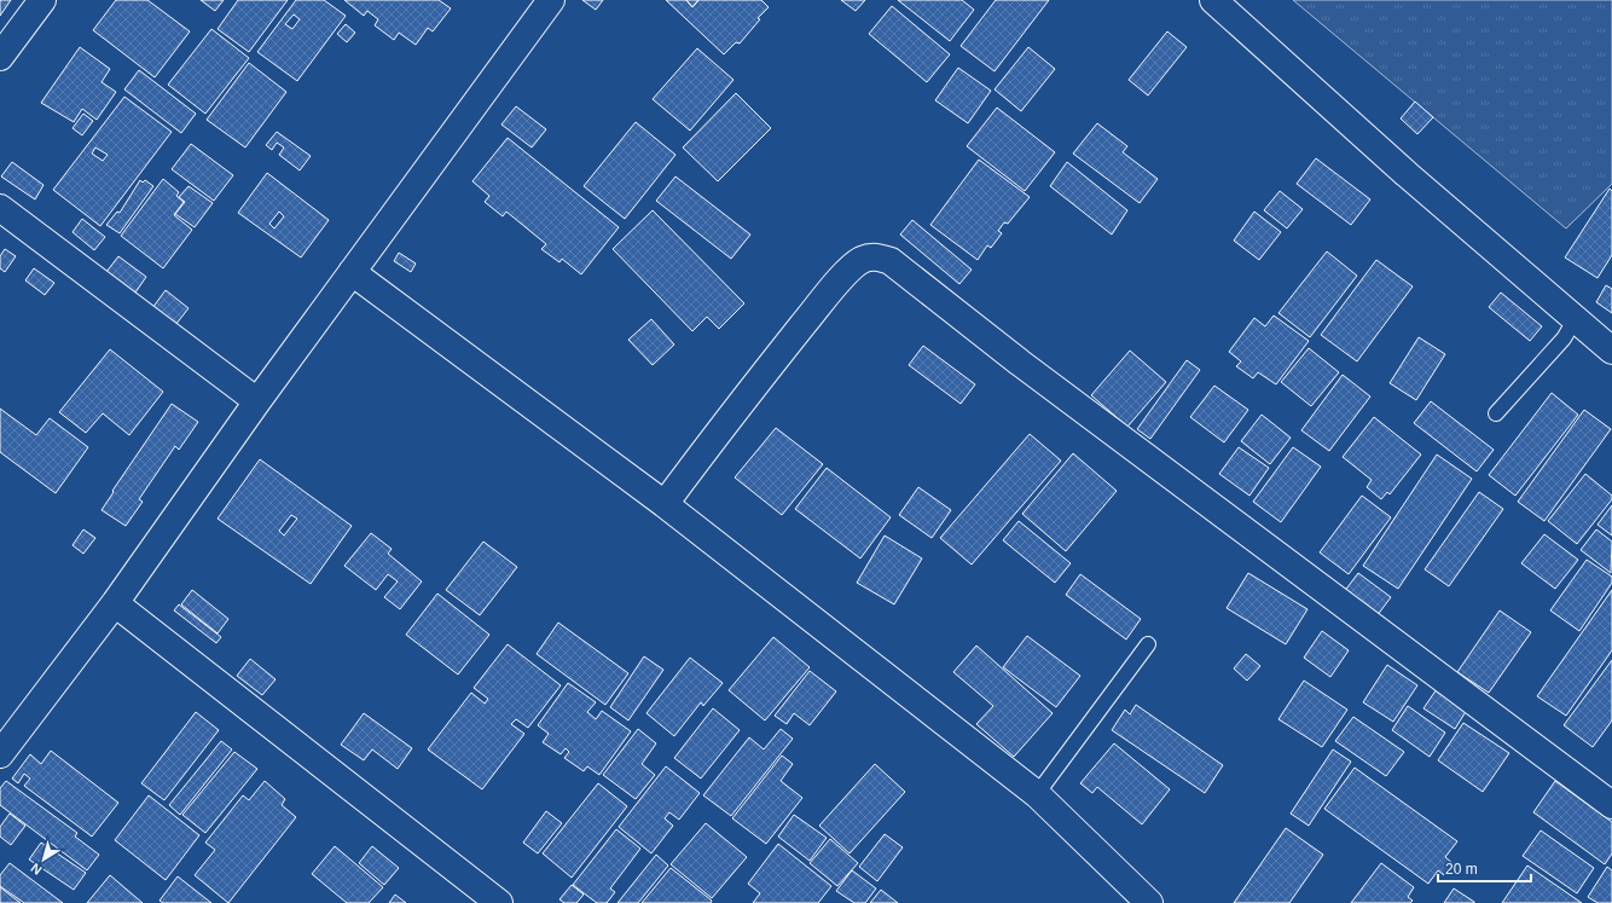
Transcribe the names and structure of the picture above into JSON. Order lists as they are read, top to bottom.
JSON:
{
  "scale_bar": "20 m",
  "north": "bottom left"
}
